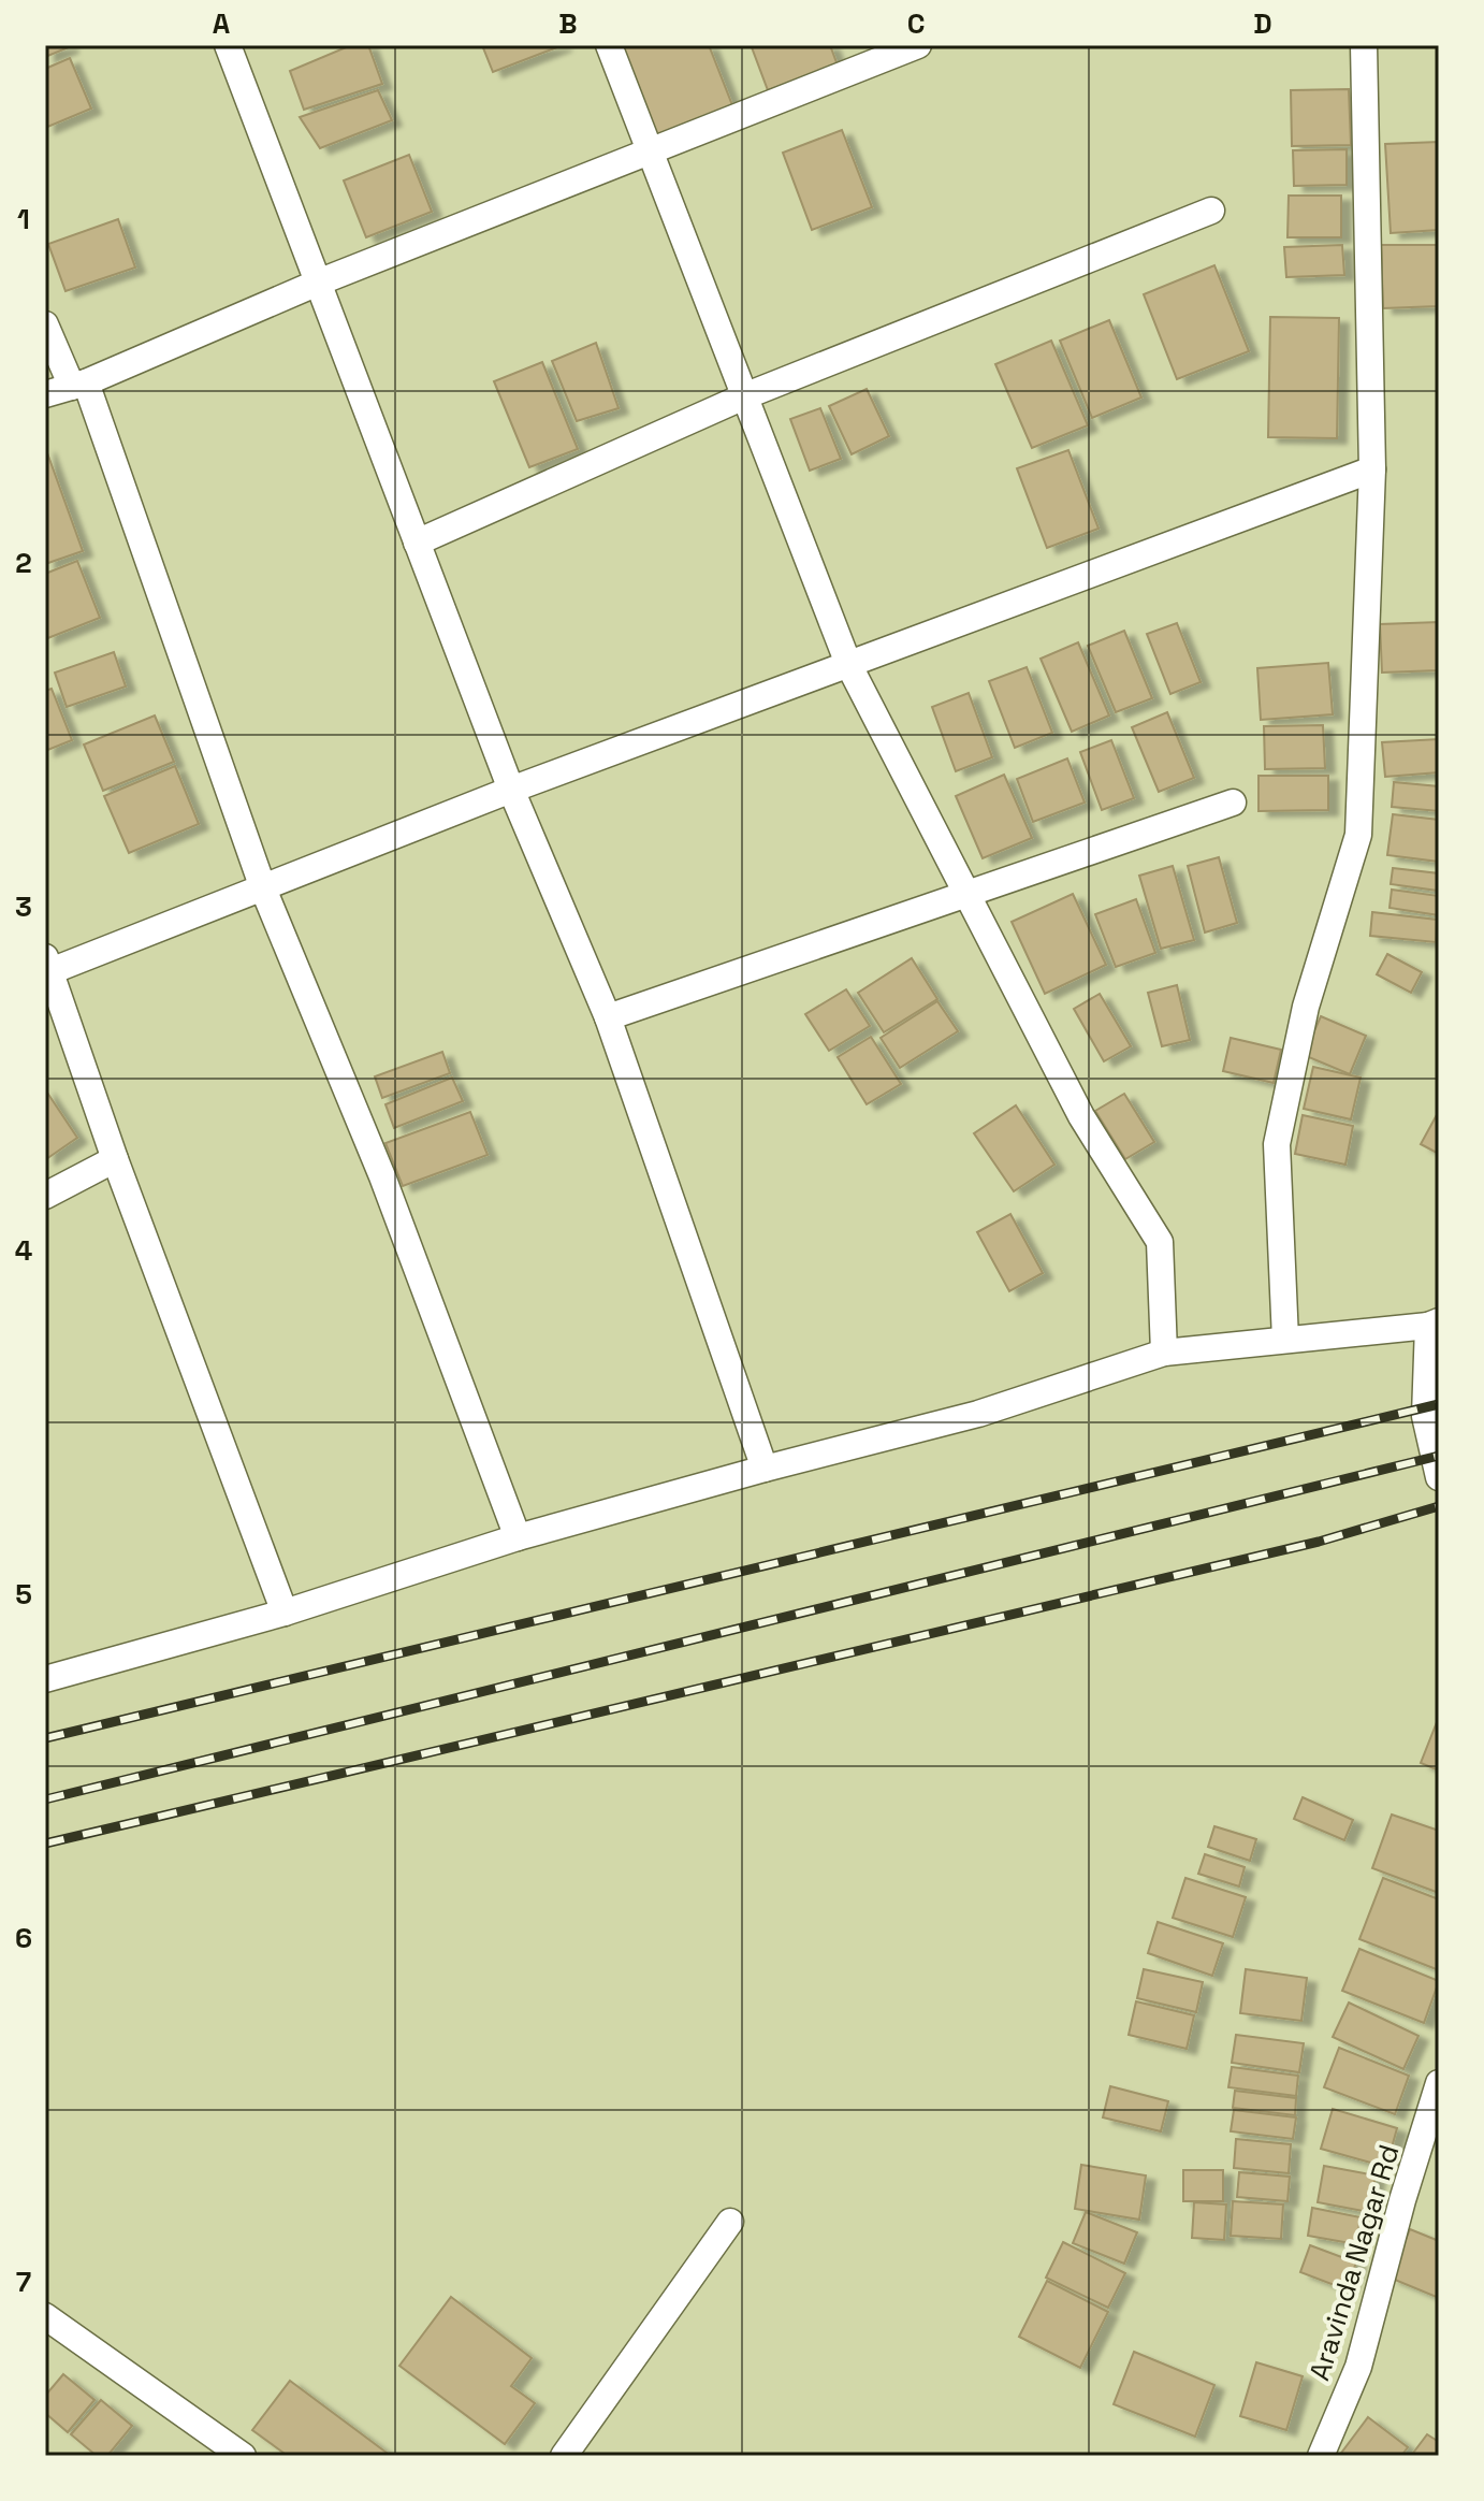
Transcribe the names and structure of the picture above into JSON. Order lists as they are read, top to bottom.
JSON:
{
  "streets": {
    "street": ["Aravinda Nagar Rd"]
  },
  "grid": {
    "columns": [
      "A",
      "B",
      "C",
      "D"
    ],
    "rows": [
      "1",
      "2",
      "3",
      "4",
      "5",
      "6",
      "7"
    ]
  }
}
